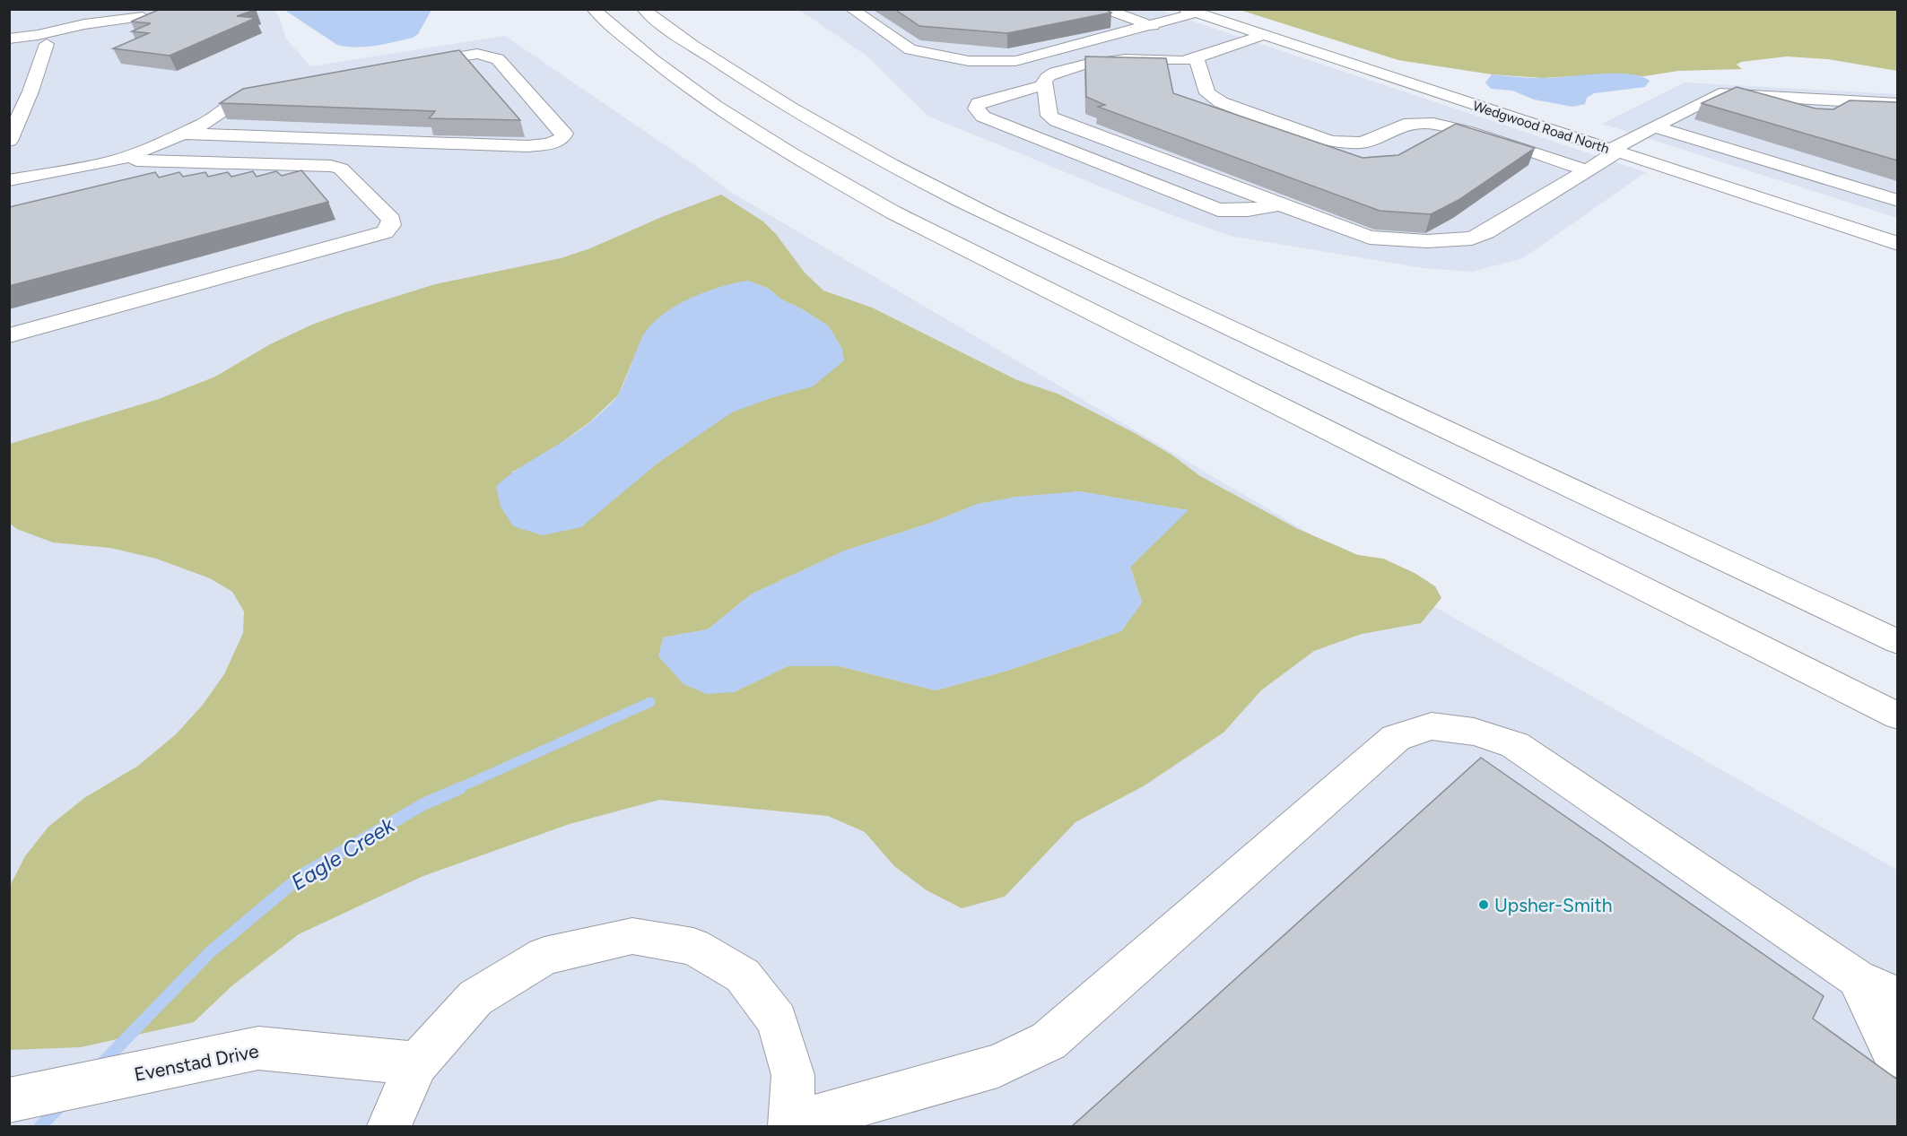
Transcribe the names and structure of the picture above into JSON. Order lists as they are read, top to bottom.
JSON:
{
  "streets": {
    "main road": ["Wedgwood Road North", "Evenstad Drive"]
  },
  "water": ["Eagle Creek"],
  "places": ["Upsher-Smith"]
}
